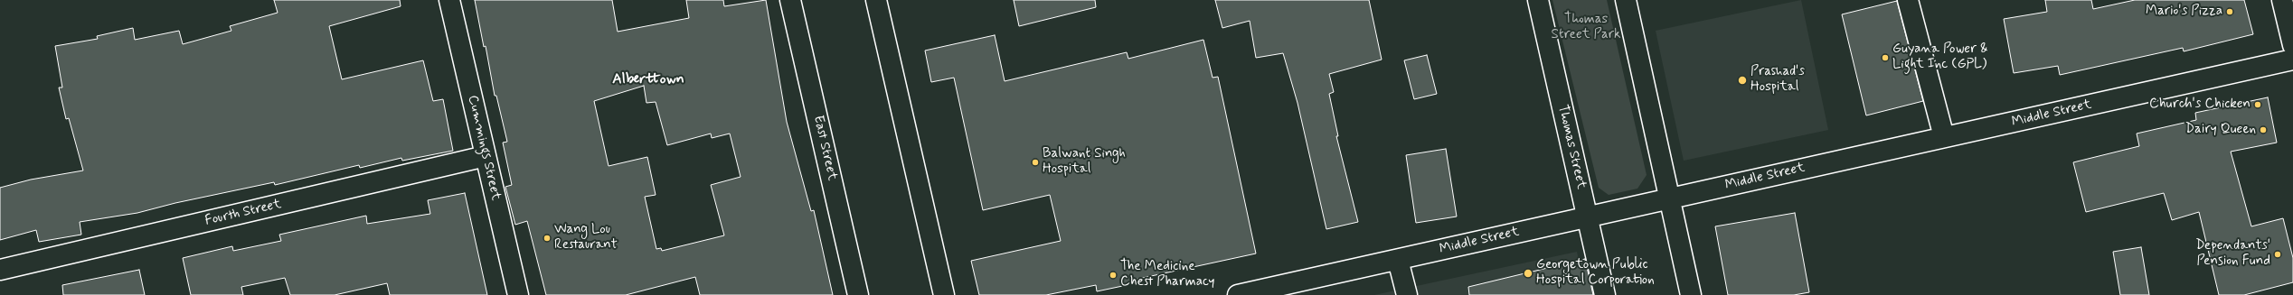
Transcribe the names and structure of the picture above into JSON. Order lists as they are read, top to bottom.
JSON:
{
  "streets": {
    "street": [
      "Middle Street",
      "Thomas Street",
      "Cummings Street",
      "East Street",
      "Fourth Street"
    ]
  },
  "crossings": [
    ["Middle Street", "Thomas Street"],
    ["Cummings Street", "Fourth Street"]
  ],
  "districts": ["Alberttown"],
  "parks": ["Thomas Street Park"],
  "places": [
    "Mario's Pizza",
    "Guyana Power & Light Inc (GPL)",
    "Prashad's Hospital",
    "Church's Chicken",
    "Dairy Queen",
    "Balwant Singh Hospital",
    "Wang Lou Restaurant",
    "Dependants' Pension Fund",
    "Georgetown Public Hospital Corporation",
    "The Medicine Chest Pharmacy"
  ]
}
